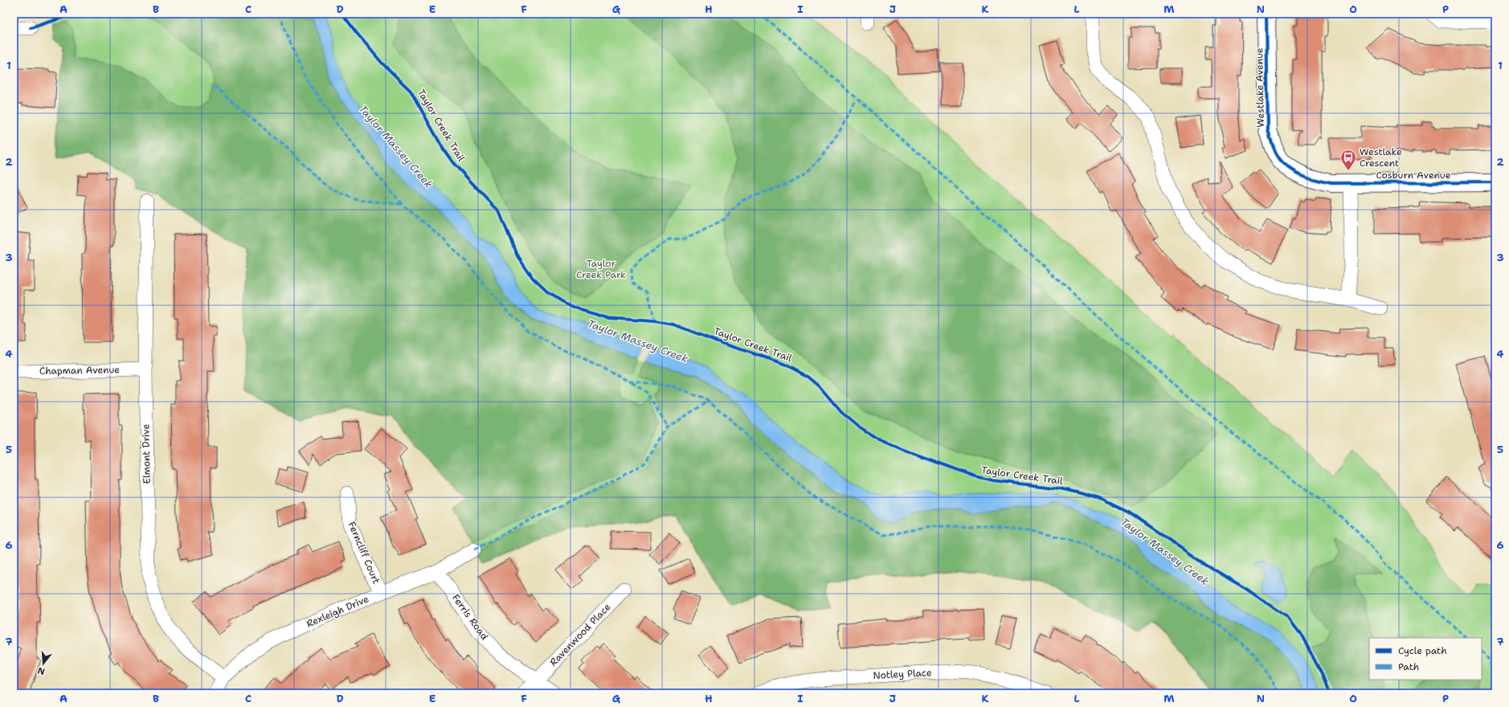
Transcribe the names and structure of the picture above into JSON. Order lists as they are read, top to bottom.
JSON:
{
  "streets": {
    "street": [
      "Westlake Avenue",
      "Cosburn Avenue",
      "Chapman Avenue",
      "Elmont Drive",
      "Ferncliff Court",
      "Rexleigh Drive",
      "Ferris Road",
      "Ravenwood Place",
      "Notley Place"
    ],
    "cycle path": ["Taylor Creek Trail"]
  },
  "crossings": [
    ["Westlake Avenue", "Cosburn Avenue"],
    ["Chapman Avenue", "Elmont Drive"],
    ["Elmont Drive", "Rexleigh Drive"],
    ["Ferncliff Court", "Rexleigh Drive"],
    ["Rexleigh Drive", "Ferris Road"],
    ["Ferris Road", "Ravenwood Place"]
  ],
  "water": ["Taylor Massey Creek"],
  "parks": ["Taylor Creek Park"],
  "places": {
    "bus stop": ["Westlake Crescent"]
  },
  "legend": ["Cycle path", "Path"],
  "north": "bottom",
  "grid": {
    "columns": [
      "A",
      "B",
      "C",
      "D",
      "E",
      "F",
      "G",
      "H",
      "I",
      "J",
      "K",
      "L",
      "M",
      "N",
      "O",
      "P"
    ],
    "rows": [
      "1",
      "2",
      "3",
      "4",
      "5",
      "6",
      "7"
    ]
  }
}
